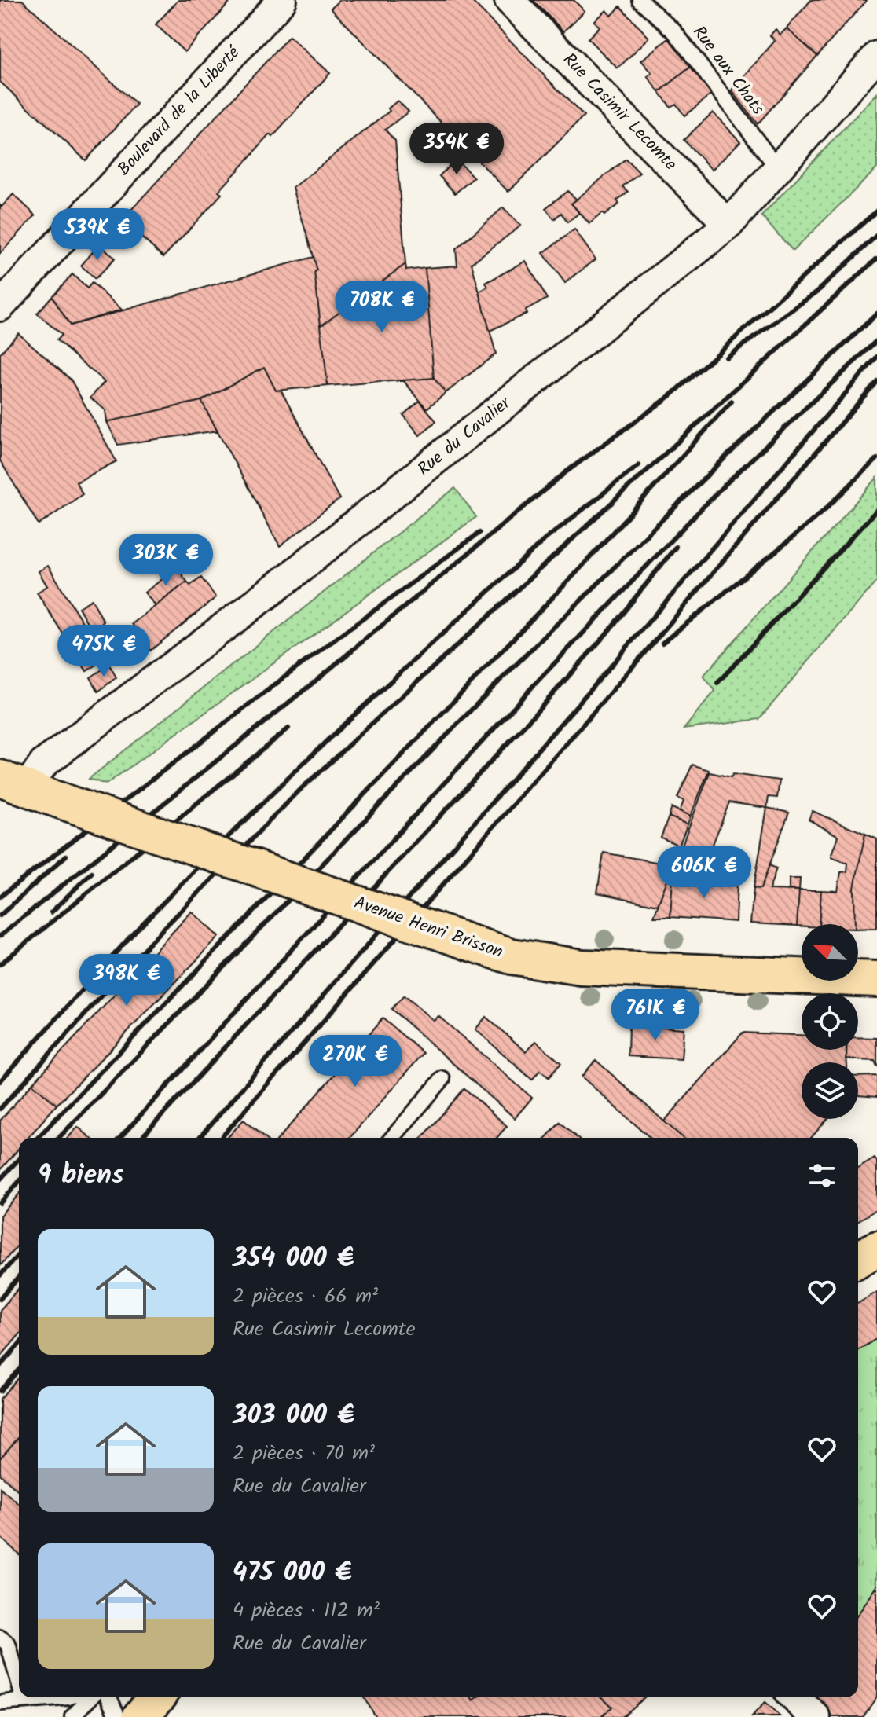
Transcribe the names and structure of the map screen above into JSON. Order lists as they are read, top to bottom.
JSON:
{
  "streets": {
    "main road": ["Avenue Henri Brisson"],
    "street": ["Boulevard de la Liberté", "Rue Casimir Lecomte", "Rue du Cavalier"],
    "lane": ["Rue aux Chats"]
  },
  "crossings": [
    ["Rue aux Chats", "Rue du Cavalier"],
    ["Rue Casimir Lecomte", "Rue du Cavalier"],
    ["Rue du Cavalier", "Avenue Henri Brisson"]
  ],
  "north": "top left",
  "page": {
    "price": [
      "354K €",
      "539K €",
      "708K €",
      "303K €",
      "475K €",
      "606K €",
      "398K €",
      "761K €",
      "270K €"
    ],
    "heading": "9 biens",
    "list": [
      {
        "name": "354 000 €",
        "note": "2 pièces · 66 m² · Rue Casimir Lecomte"
      },
      {
        "name": "303 000 €",
        "note": "2 pièces · 70 m² · Rue du Cavalier"
      },
      {
        "name": "475 000 €",
        "note": "4 pièces · 112 m² · Rue du Cavalier"
      }
    ]
  }
}
